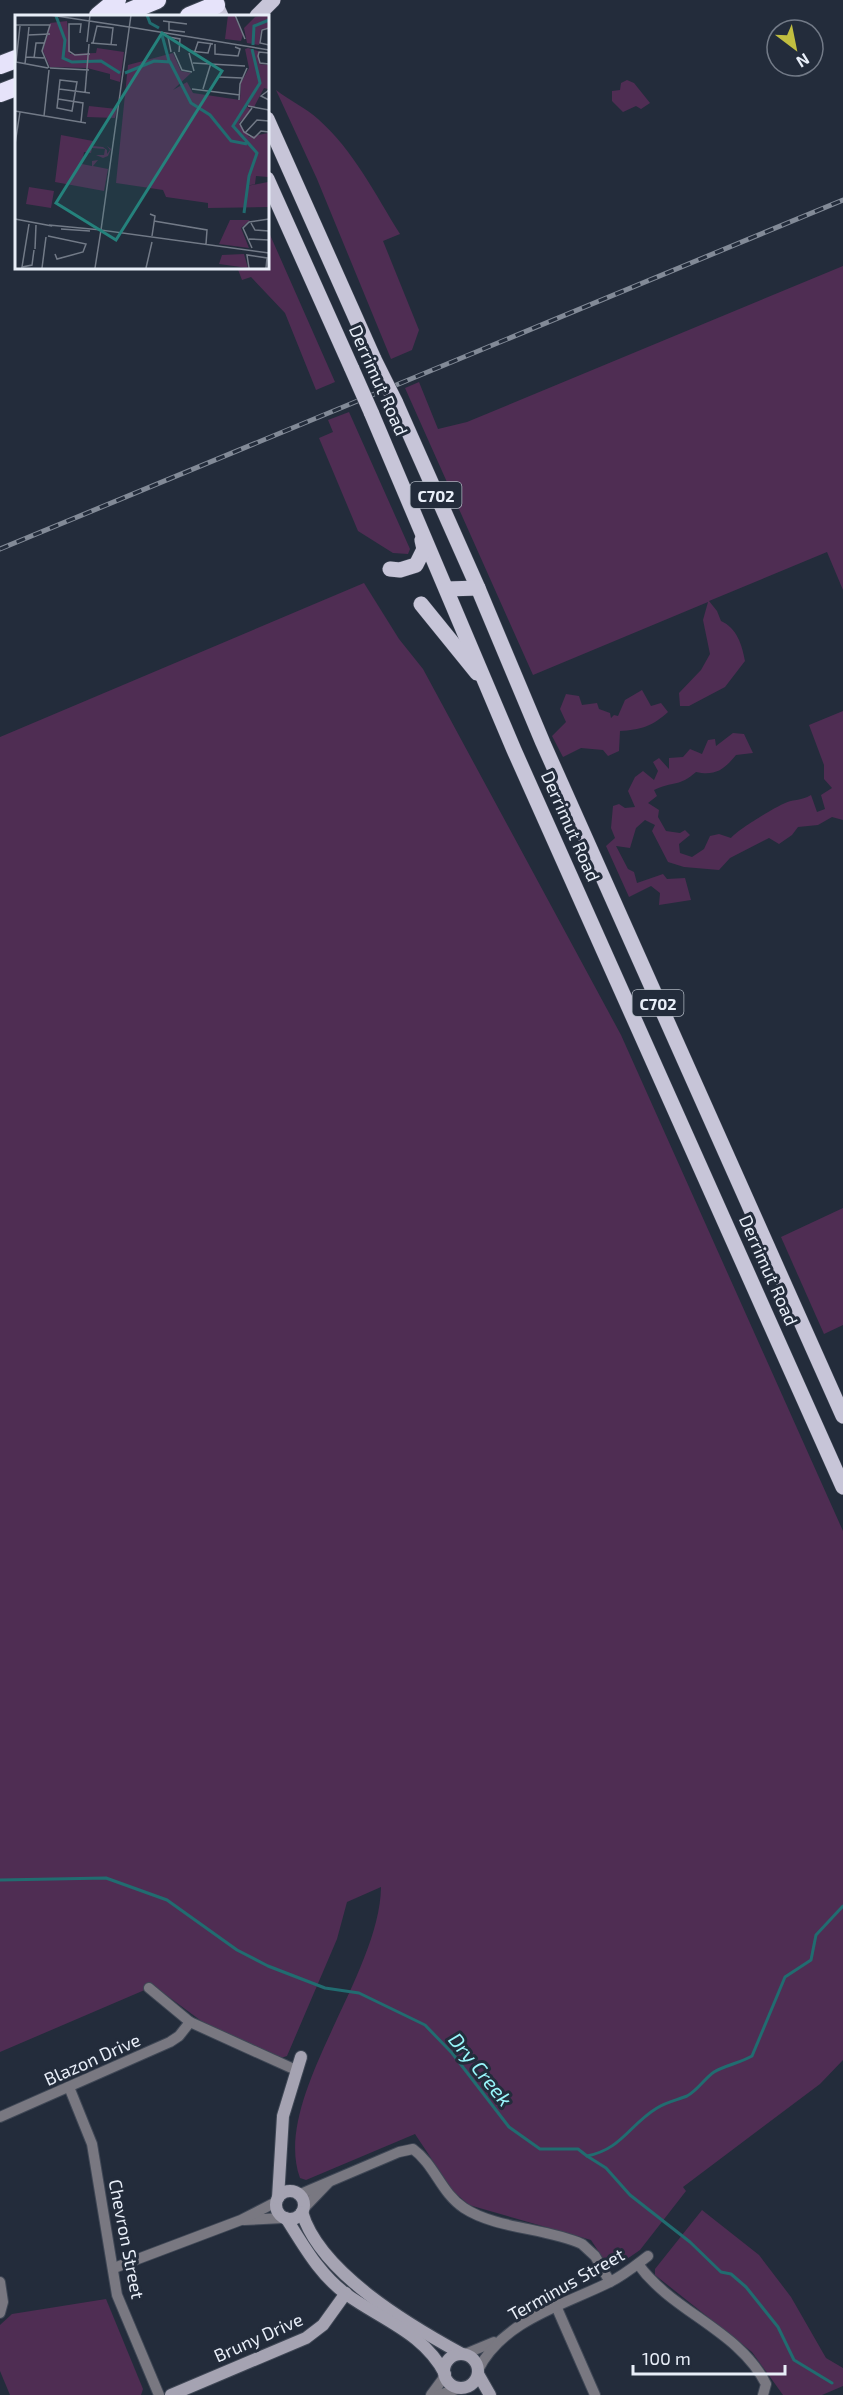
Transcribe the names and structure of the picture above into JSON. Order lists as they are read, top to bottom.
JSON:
{
  "streets": {
    "main road": ["Derrimut Road", "C702"],
    "street": [
      "Blazon Drive",
      "Chevron Street",
      "Terminus Street",
      "Bruny Drive"
    ]
  },
  "crossings": [
    ["Blazon Drive", "Chevron Street"]
  ],
  "water": ["Dry Creek"],
  "scale_bar": "100 m",
  "north": "bottom right"
}
